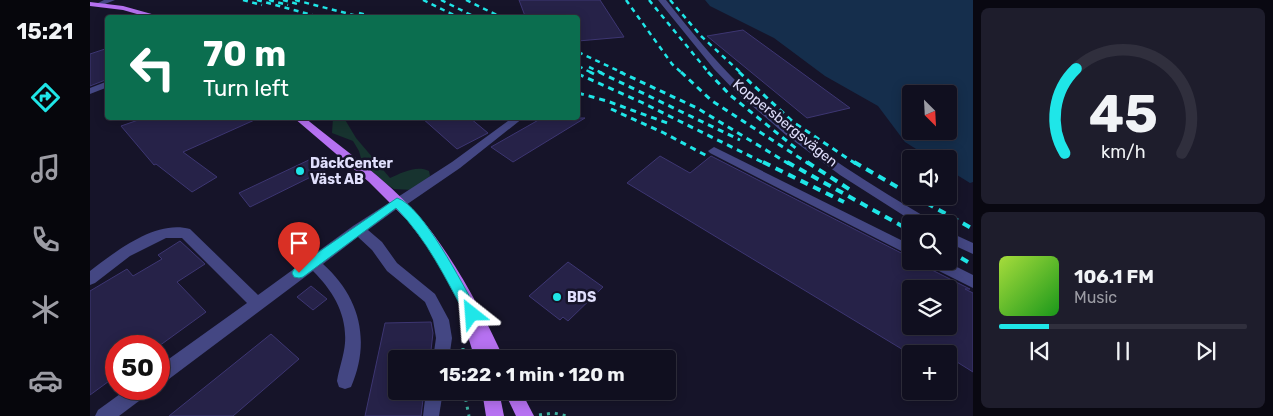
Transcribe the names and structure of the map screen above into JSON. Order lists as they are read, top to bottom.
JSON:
{
  "streets": {
    "lane": ["Koppersbergsvägen"]
  },
  "places": ["DäckCenter Väst AB", "BDS"],
  "north": "bottom right",
  "page": {
    "tabs": "15:21",
    "turn": ["70 m", "Turn left"],
    "map_buttons": "+",
    "song": ["106.1 FM", "Music"],
    "limit": "50",
    "trip": "15:22 · 1 min · 120 m",
    "gauge": ["45", "km/h"]
  }
}
